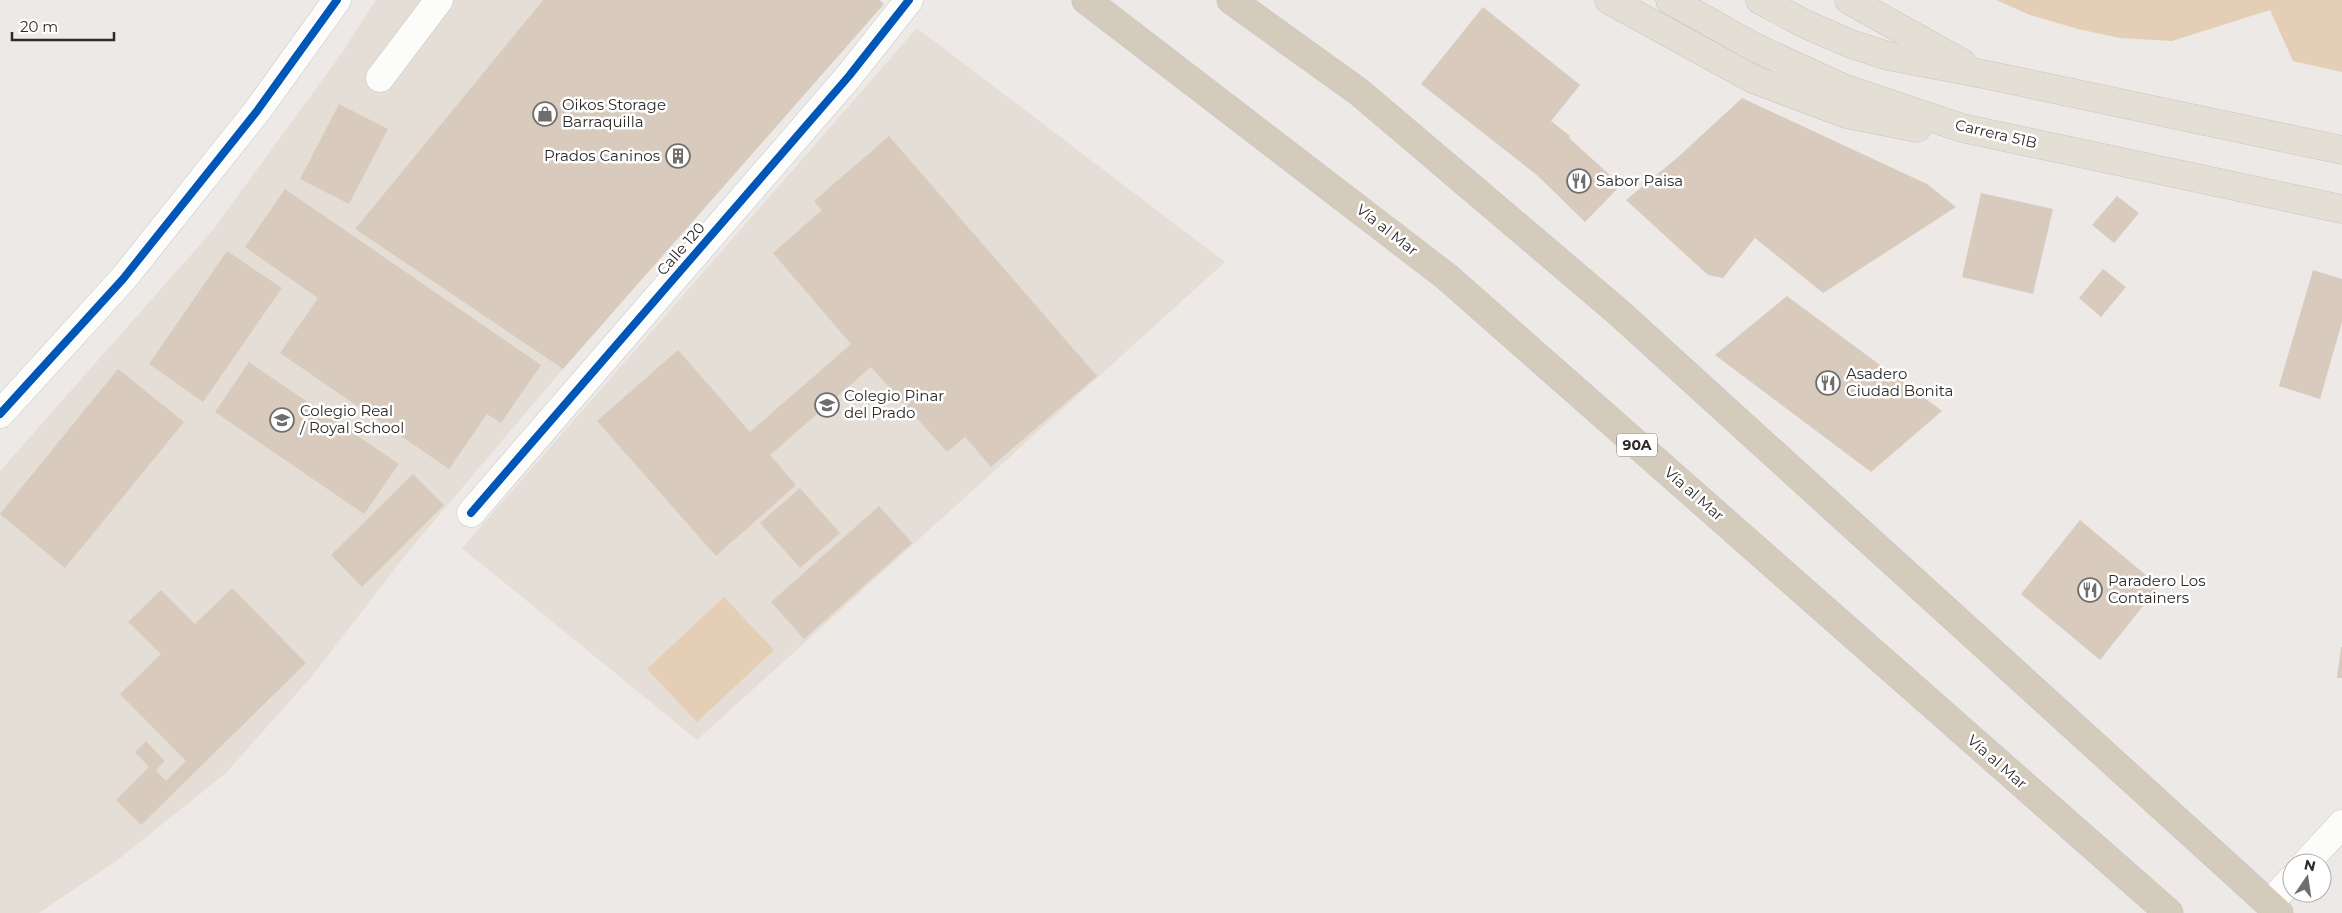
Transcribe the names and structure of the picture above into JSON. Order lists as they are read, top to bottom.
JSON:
{
  "streets": {
    "highway": ["Vía al Mar", "90A"],
    "main road": ["Carrera 51B"],
    "street": ["Calle 120"]
  },
  "places": {
    "shop": ["Oikos Storage Barraquilla"],
    "building": ["Prados Caninos"],
    "restaurant": ["Sabor Paisa", "Asadero Ciudad Bonita", "Paradero Los Containers"],
    "school or university": ["Colegio Pinar del Prado", "Colegio Real / Royal School"]
  },
  "scale_bar": "20 m",
  "north": "top"
}
